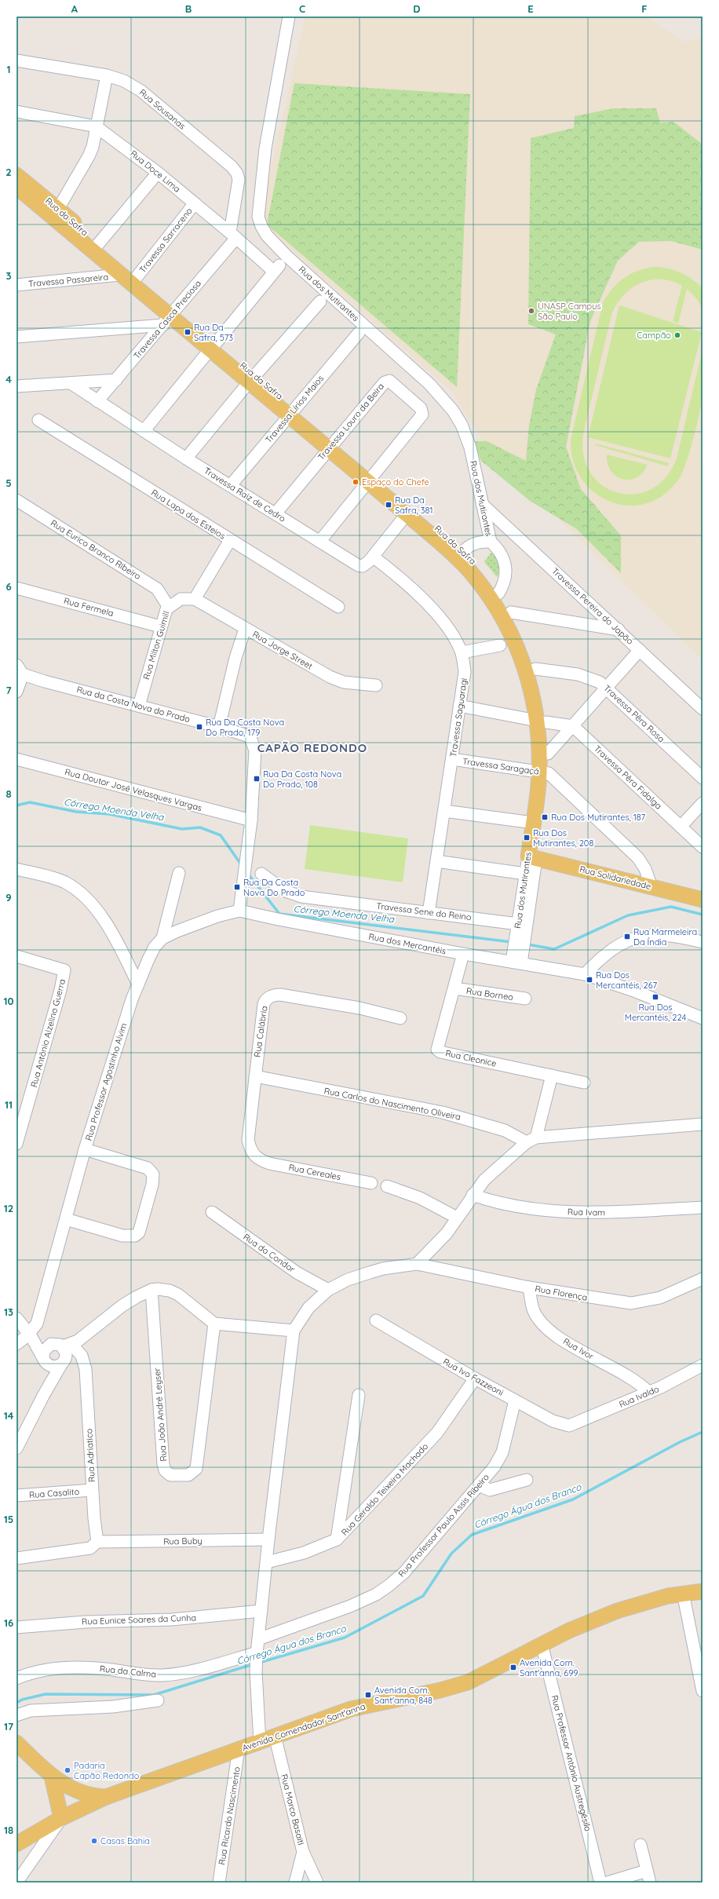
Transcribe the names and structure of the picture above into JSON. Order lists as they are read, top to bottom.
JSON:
{
  "streets": {
    "main road": [
      "Rua da Safra",
      "Rua dos Mutirantes",
      "Rua Solidariedade",
      "Avenida Comendador Sant'anna"
    ],
    "street": [
      "Rua Sousanas",
      "Rua Doce Lima",
      "Travessa Sarraceno",
      "Travessa Passareira",
      "Travessa Casca Preciosa",
      "Travessa Lírios Maios",
      "Travessa Louro da Beira",
      "Travessa Raiz de Cedro",
      "Rua Lapa dos Esteios",
      "Rua Eurico Branco Ribeiro",
      "Travessa Pereira do Japão",
      "Rua Fermela",
      "Rua Milton Guimill",
      "Rua Jorge Street",
      "Rua da Costa Nova do Prado",
      "Travessa Pêra Rosa",
      "Travessa Saguaragi",
      "Travessa Saragaçá",
      "Travessa Pêra Fidalga",
      "Rua Doutor José Velasques Vargas",
      "Travessa Sene do Reino",
      "Rua dos Mercantéis",
      "Rua Borneo",
      "Rua Calábria",
      "Rua Antônio Alzelino Guerra",
      "Rua Cleonice",
      "Rua Professor Agostinho Alvim",
      "Rua Carlos do Nascimento Oliveira",
      "Rua Cereales",
      "Rua Ivam",
      "Rua do Condor",
      "Rua Florença",
      "Rua Ivor",
      "Rua Ivo Fazzeoni",
      "Rua Ivaldo",
      "Rua João André Leyser",
      "Rua Adriatico",
      "Rua Geraldo Teixeira Machado",
      "Rua Casalito",
      "Rua Professor Paulo Assis Ribeiro",
      "Rua Buby",
      "Rua Eunice Soares da Cunha",
      "Rua da Calma",
      "Rua Professor Antônio Austregésilo",
      "Rua Marco Basaiti",
      "Rua Ricardo Nascimento"
    ]
  },
  "crossings": [
    ["Rua Sousanas", "Rua Doce Lima"],
    ["Rua Sousanas", "Travessa Casca Preciosa"],
    ["Rua Doce Lima", "Rua da Safra"],
    ["Rua Doce Lima", "Travessa Sarraceno"],
    ["Rua Doce Lima", "Travessa Casca Preciosa"],
    ["Rua Doce Lima", "Travessa Raiz de Cedro"],
    ["Rua da Safra", "Travessa Sarraceno"],
    ["Rua da Safra", "Travessa Passareira"],
    ["Rua da Safra", "Rua dos Mutirantes"],
    ["Rua da Safra", "Travessa Casca Preciosa"],
    ["Rua da Safra", "Travessa Lírios Maios"],
    ["Rua da Safra", "Travessa Louro da Beira"],
    ["Rua da Safra", "Travessa Raiz de Cedro"],
    ["Rua dos Mutirantes", "Travessa Pereira do Japão"],
    ["Rua dos Mutirantes", "Travessa Pêra Rosa"],
    ["Rua dos Mutirantes", "Travessa Saragaçá"],
    ["Rua dos Mutirantes", "Rua Solidariedade"],
    ["Rua dos Mutirantes", "Travessa Sene do Reino"],
    ["Rua dos Mutirantes", "Rua dos Mercantéis"],
    ["Travessa Casca Preciosa", "Travessa Raiz de Cedro"],
    ["Travessa Lírios Maios", "Travessa Raiz de Cedro"],
    ["Travessa Louro da Beira", "Travessa Raiz de Cedro"],
    ["Travessa Raiz de Cedro", "Travessa Saguaragi"],
    ["Rua Eurico Branco Ribeiro", "Rua Milton Guimill"],
    ["Rua Fermela", "Rua Milton Guimill"],
    ["Rua Milton Guimill", "Rua Jorge Street"],
    ["Rua Milton Guimill", "Rua da Costa Nova do Prado"],
    ["Rua da Costa Nova do Prado", "Rua Doutor José Velasques Vargas"],
    ["Rua da Costa Nova do Prado", "Rua dos Mercantéis"],
    ["Travessa Saguaragi", "Travessa Saragaçá"],
    ["Travessa Saguaragi", "Travessa Sene do Reino"],
    ["Rua dos Mercantéis", "Rua Cleonice"],
    ["Rua dos Mercantéis", "Rua Professor Agostinho Alvim"],
    ["Rua Borneo", "Rua Cleonice"],
    ["Rua Calábria", "Rua Carlos do Nascimento Oliveira"],
    ["Rua Calábria", "Rua Cereales"],
    ["Rua do Condor", "Rua Florença"],
    ["Rua Florença", "Rua Ivor"],
    ["Rua Ivor", "Rua Ivaldo"],
    ["Rua Ivo Fazzeoni", "Rua Ivaldo"],
    ["Rua Ivo Fazzeoni", "Rua Geraldo Teixeira Machado"],
    ["Rua Ivo Fazzeoni", "Rua Professor Paulo Assis Ribeiro"],
    ["Rua Adriatico", "Rua Casalito"],
    ["Rua Adriatico", "Rua Buby"],
    ["Avenida Comendador Sant'anna", "Rua Professor Antônio Austregésilo"],
    ["Avenida Comendador Sant'anna", "Rua Marco Basaiti"],
    ["Avenida Comendador Sant'anna", "Rua Ricardo Nascimento"]
  ],
  "districts": ["CAPÃO REDONDO"],
  "water": ["Córrego Moenda Velha", "Córrego Água dos Branco"],
  "places": {
    "other": [
      "UNASP Campus São Paulo",
      "Campão",
      "Espaço do Chefe",
      "Padaria Capão Redondo",
      "Casas Bahia"
    ],
    "transit": [
      "Rua Da Safra, 573",
      "Rua Da Safra, 381",
      "Rua Da Costa Nova Do Prado, 179",
      "Rua Da Costa Nova Do Prado, 108",
      "Rua Dos Mutirantes, 187",
      "Rua Dos Mutirantes, 208",
      "Rua Da Costa Nova Do Prado",
      "Rua Marmeleira Da Índia",
      "Rua Dos Mercantéis, 267",
      "Rua Dos Mercantéis, 224",
      "Avenida Com. Sant'anna, 699",
      "Avenida Com. Sant'anna, 848"
    ]
  },
  "grid": {
    "columns": [
      "A",
      "B",
      "C",
      "D",
      "E",
      "F"
    ],
    "rows": [
      "1",
      "2",
      "3",
      "4",
      "5",
      "6",
      "7",
      "8",
      "9",
      "10",
      "11",
      "12",
      "13",
      "14",
      "15",
      "16",
      "17",
      "18"
    ]
  }
}
